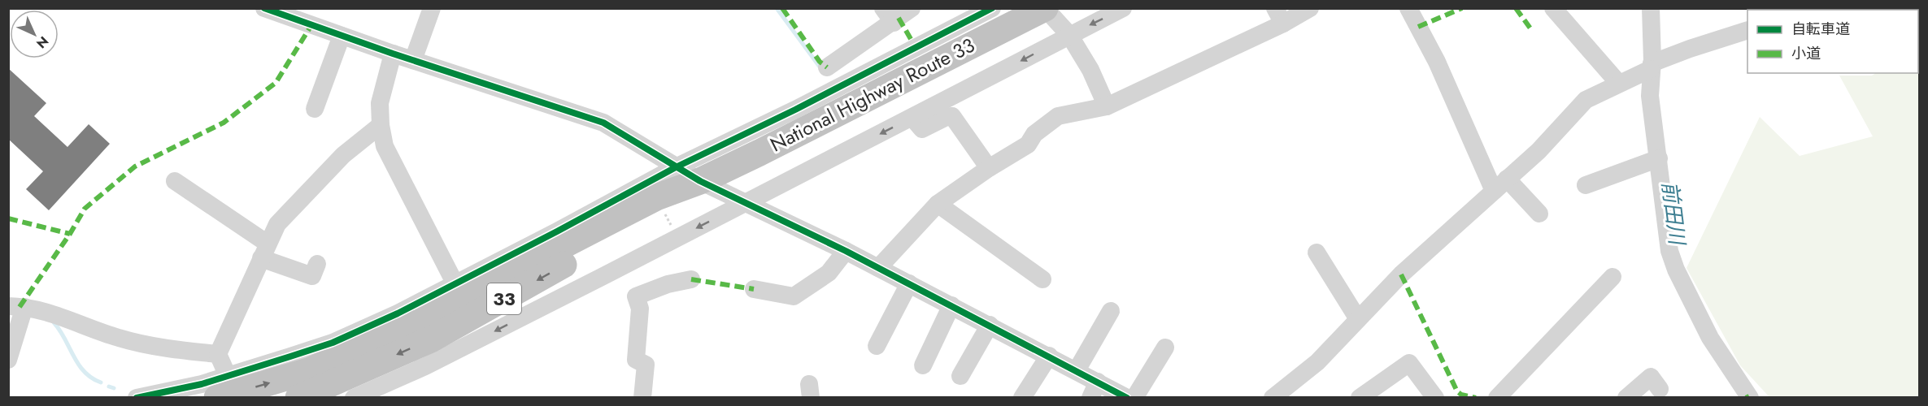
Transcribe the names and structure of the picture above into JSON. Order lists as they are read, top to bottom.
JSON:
{
  "streets": {
    "highway": ["National Highway Route 33", "33"]
  },
  "water": ["前田川"],
  "legend": ["自転車道", "小道"],
  "north": "bottom right"
}
